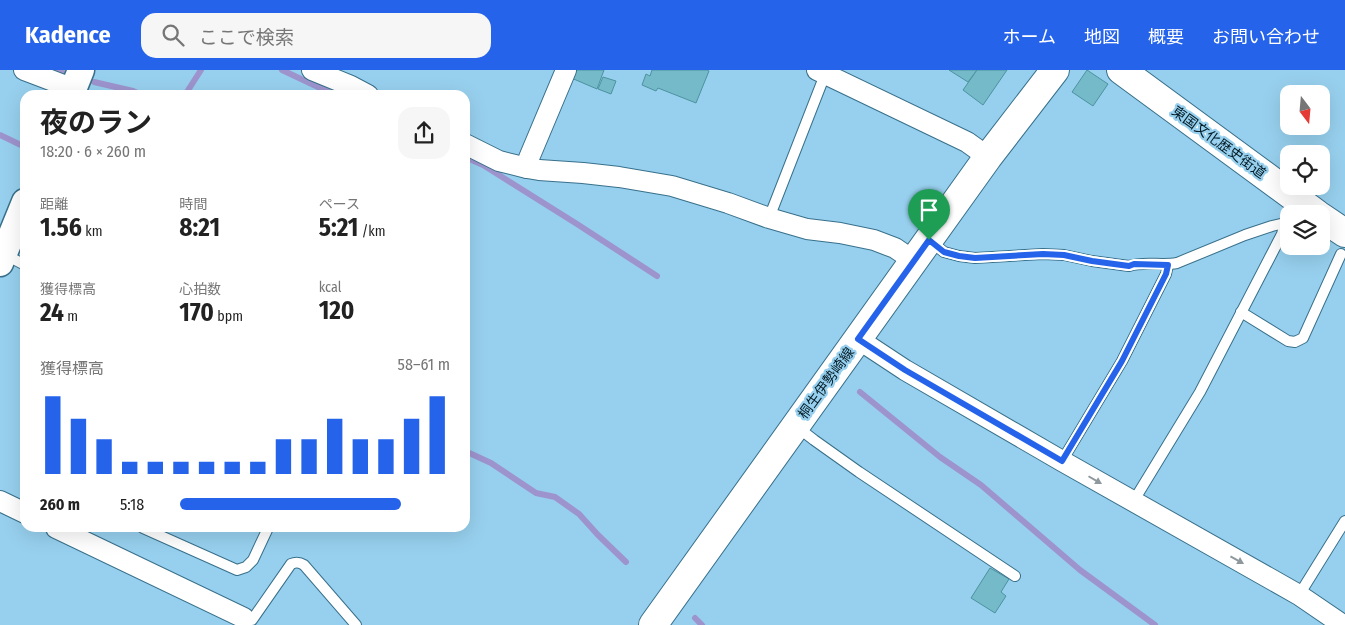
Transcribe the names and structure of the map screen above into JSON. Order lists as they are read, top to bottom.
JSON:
{
  "streets": {
    "main road": ["東国文化歴史街道", "桐生伊勢崎線"]
  },
  "north": "bottom",
  "page": {
    "header": "Kadence",
    "search": "ここで検索",
    "nav": [
      "ホーム",
      "地図",
      "概要",
      "お問い合わせ"
    ],
    "heading": ["夜のラン", "18:20 · 6 × 260 m"],
    "stats": [
      ["距離", "1.56 km"],
      ["時間", "8:21"],
      ["ペース", "5:21 /km"],
      ["獲得標高", "24 m"],
      ["心拍数", "170 bpm"],
      ["kcal", "120"]
    ],
    "chart": ["獲得標高", "58–61 m"],
    "list": [
      {
        "name": "260 m",
        "note": "5:18"
      }
    ]
  }
}
